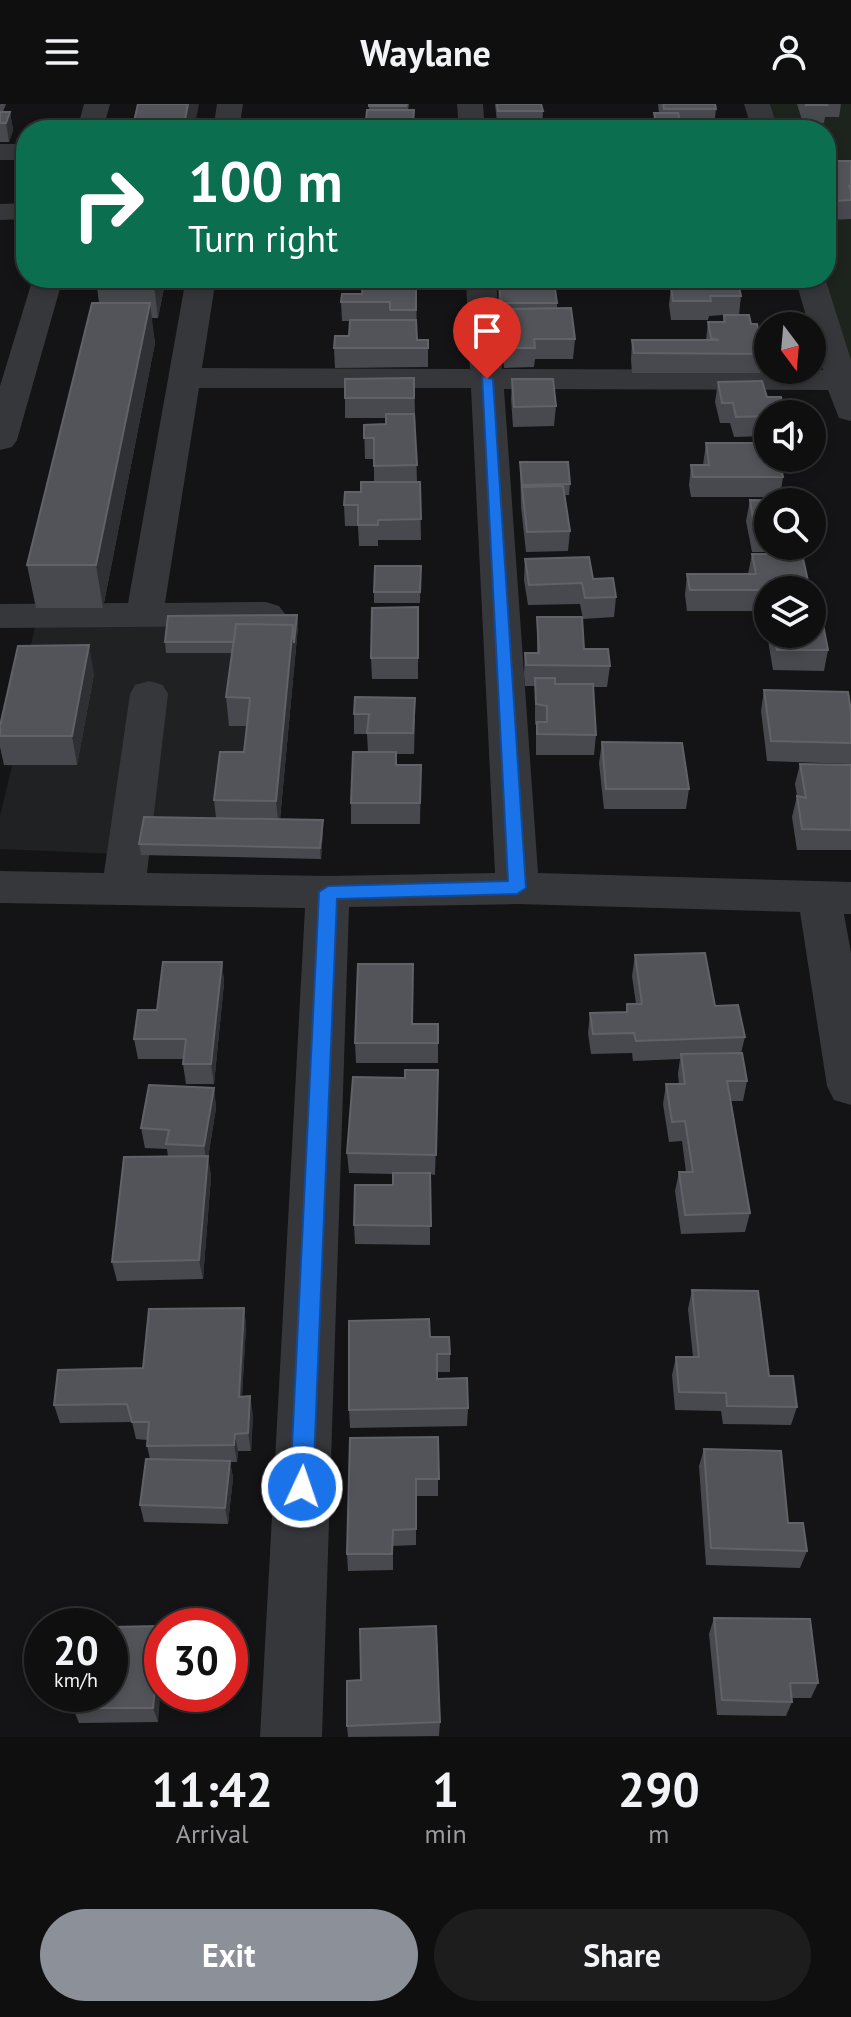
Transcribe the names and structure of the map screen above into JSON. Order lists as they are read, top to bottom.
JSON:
{
  "north": "bottom",
  "page": {
    "header": "Waylane",
    "turn": ["100 m", "Turn right"],
    "speed": "20 km/h",
    "limit": "30",
    "eta": [
      "11:42",
      "Arrival",
      "1",
      "min",
      "290",
      "m"
    ],
    "buttons": ["Exit", "Share"]
  }
}
